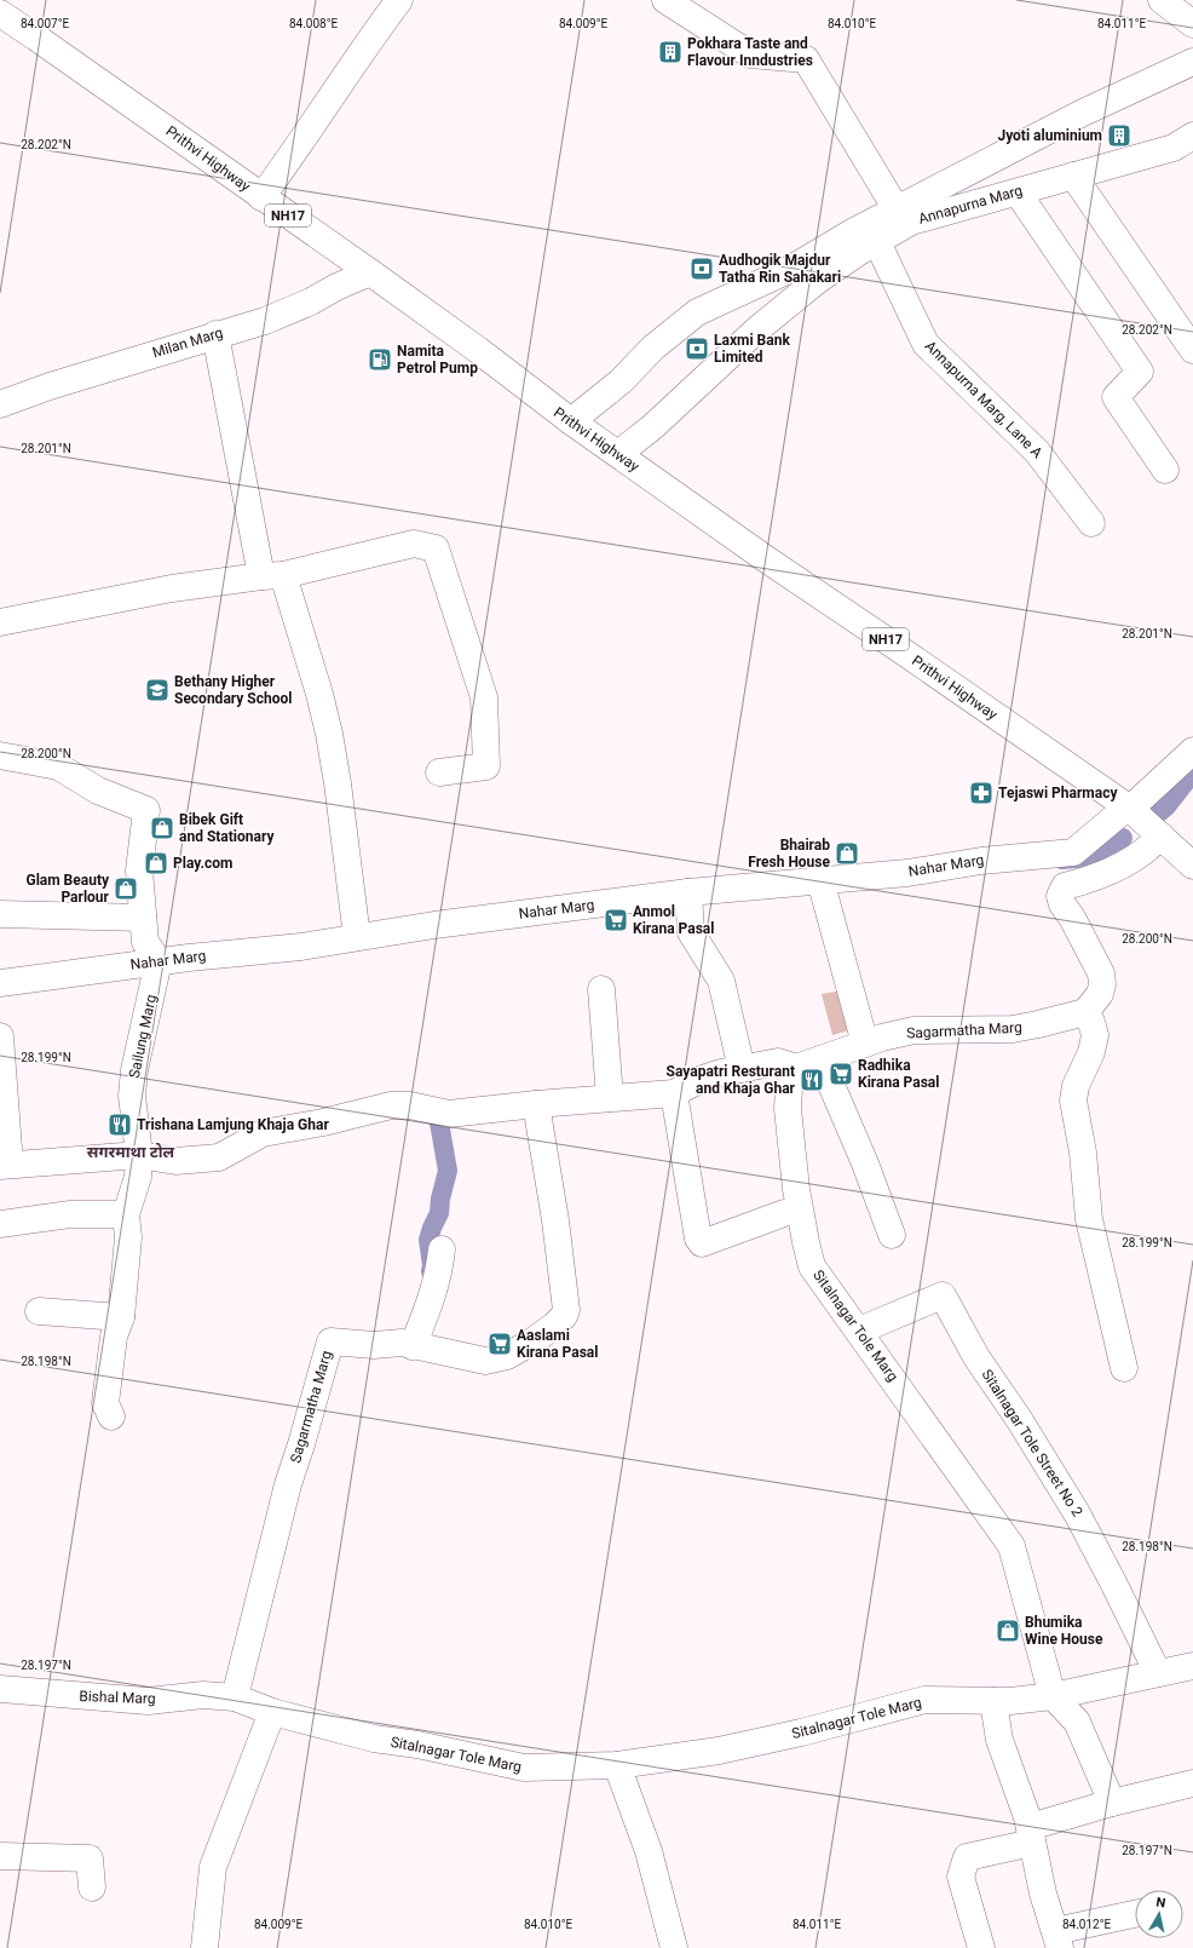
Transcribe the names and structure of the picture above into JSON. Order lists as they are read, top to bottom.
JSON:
{
  "streets": {
    "main road": [
      "Prithvi Highway",
      "Annapurna Marg",
      "NH17",
      "Milan Marg",
      "Annapurna Marg, Lane A",
      "Nahar Marg",
      "Sagarmatha Marg",
      "Sailung Marg",
      "Sitalnagar Tole Marg",
      "Sitalnagar Tole Street No 2",
      "Bishal Marg"
    ]
  },
  "crossings": [
    ["Prithvi Highway", "Annapurna Marg"],
    ["Prithvi Highway", "Milan Marg"],
    ["Annapurna Marg", "Annapurna Marg, Lane A"],
    ["Nahar Marg", "Sailung Marg"],
    ["Sagarmatha Marg", "Sitalnagar Tole Marg"],
    ["Sagarmatha Marg", "Bishal Marg"],
    ["Sitalnagar Tole Marg", "Sitalnagar Tole Street No 2"],
    ["Sitalnagar Tole Marg", "Bishal Marg"]
  ],
  "districts": ["सगरमाथा टोल"],
  "places": {
    "building": ["Pokhara Taste and Flavour Inndustries", "Jyoti aluminium"],
    "bank": ["Audhogik Majdur Tatha Rin Sahakari", "Laxmi Bank Limited"],
    "fuel station": ["Namita Petrol Pump"],
    "school or university": ["Bethany Higher Secondary School"],
    "pharmacy": ["Tejaswi Pharmacy"],
    "shop": [
      "Bibek Gift and Stationary",
      "Bhairab Fresh House",
      "Play.com",
      "Glam Beauty Parlour",
      "Bhumika Wine House"
    ],
    "supermarket": ["Anmol Kirana Pasal", "Radhika Kirana Pasal", "Aaslami Kirana Pasal"],
    "restaurant": ["Sayapatri Resturant and Khaja Ghar", "Trishana Lamjung Khaja Ghar"]
  },
  "north": "top",
  "coordinates": [
    "84.007°E",
    "84.008°E",
    "84.009°E",
    "84.010°E",
    "84.011°E",
    "28.202°N",
    "28.201°N",
    "28.200°N",
    "28.199°N",
    "28.198°N",
    "28.197°N",
    "84.012°E"
  ]
}
